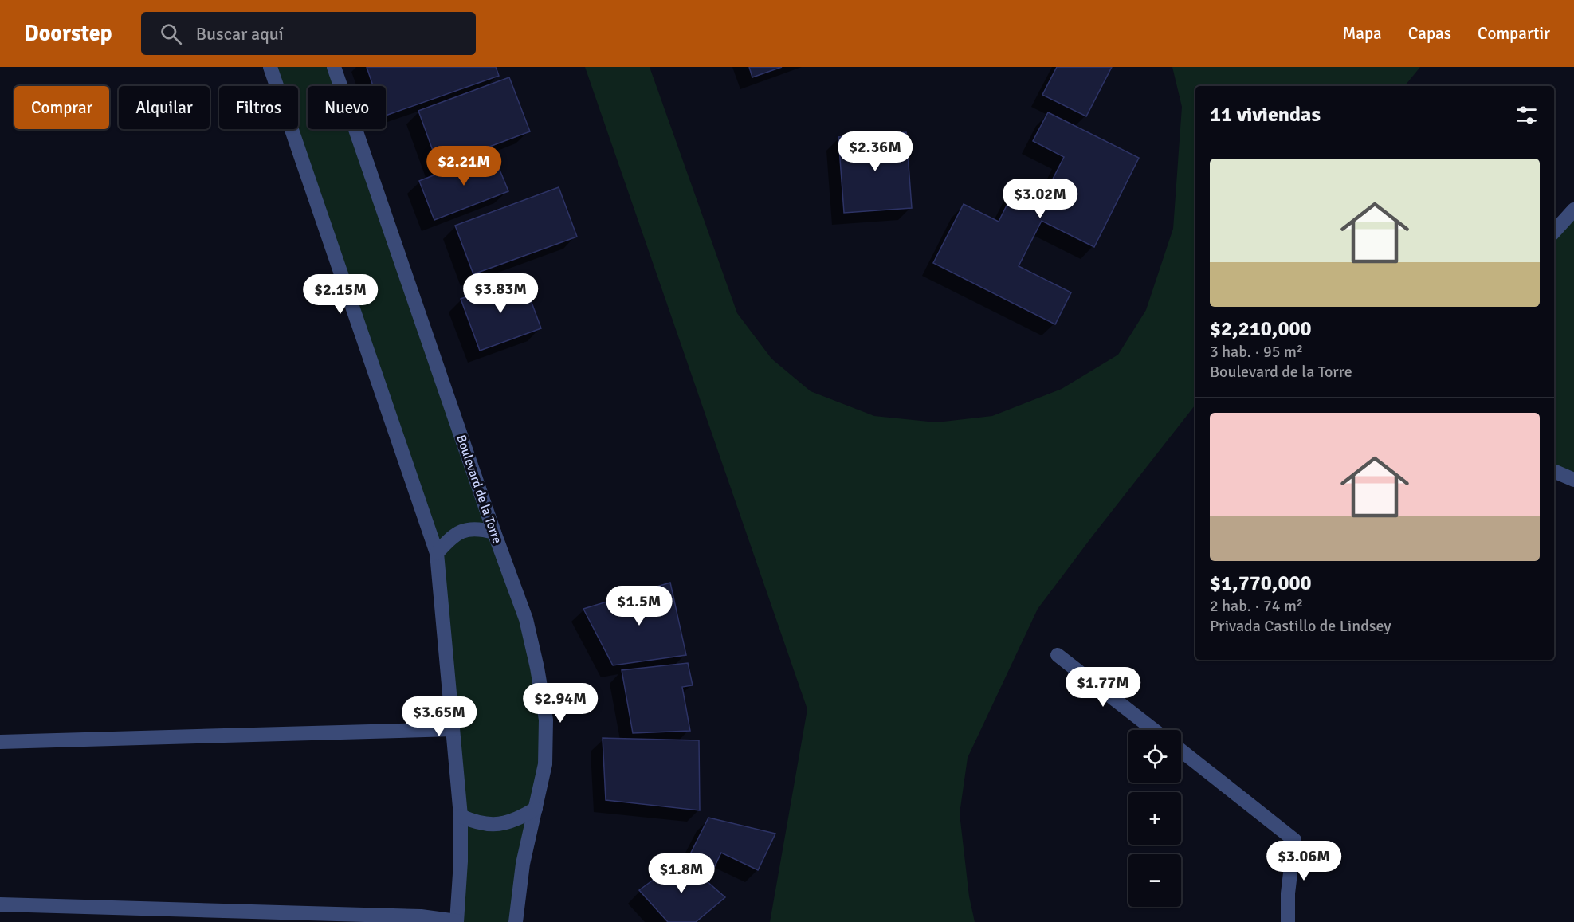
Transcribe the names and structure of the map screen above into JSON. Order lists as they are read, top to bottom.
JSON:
{
  "streets": {
    "street": ["Boulevard de la Torre"]
  },
  "page": {
    "header": "Doorstep",
    "search": "Buscar aquí",
    "nav": ["Mapa", "Capas", "Compartir"],
    "chip": [
      "Comprar",
      "Alquilar",
      "Filtros",
      "Nuevo"
    ],
    "heading": "11 viviendas",
    "price": [
      "$2.36M",
      "$2.21M",
      "$3.02M",
      "$3.83M",
      "$2.15M",
      "$1.5M",
      "$1.77M",
      "$2.94M",
      "$3.65M",
      "$3.06M",
      "$1.8M"
    ],
    "list": [
      {
        "name": "$2,210,000",
        "note": "3 hab. · 95 m² · Boulevard de la Torre"
      },
      {
        "name": "$1,770,000",
        "note": "2 hab. · 74 m² · Privada Castillo de Lindsey"
      }
    ],
    "map_buttons": ["+", "−"]
  }
}
